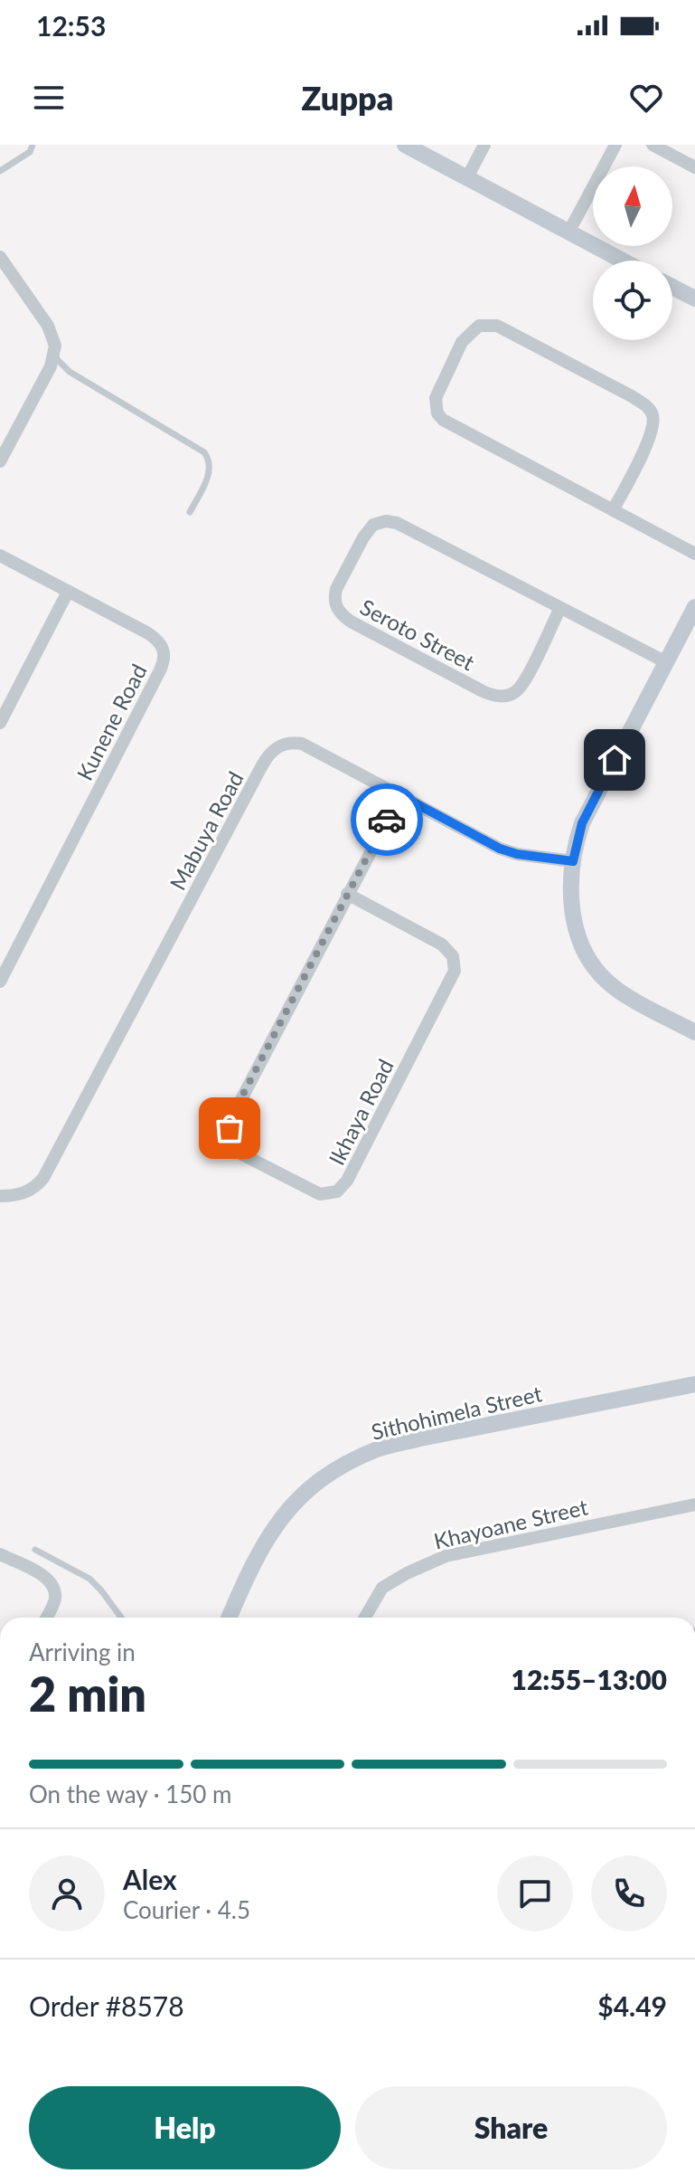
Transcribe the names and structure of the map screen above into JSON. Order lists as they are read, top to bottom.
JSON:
{
  "streets": {
    "street": [
      "Seroto Street",
      "Kunene Road",
      "Mabuya Road",
      "Ikhaya Road",
      "Sithohimela Street",
      "Khayoane Street"
    ]
  },
  "crossings": [
    ["Mabuya Road", "Ikhaya Road"]
  ],
  "north": "top",
  "page": {
    "status": "12:53",
    "header": "Zuppa",
    "heading": ["2 min", "Arriving in", "12:55–13:00"],
    "panel": [
      "Alex",
      "Courier · 4.5",
      "Order #8578",
      "$4.49"
    ],
    "bar": "On the way · 150 m",
    "buttons": ["Help", "Share"]
  }
}
